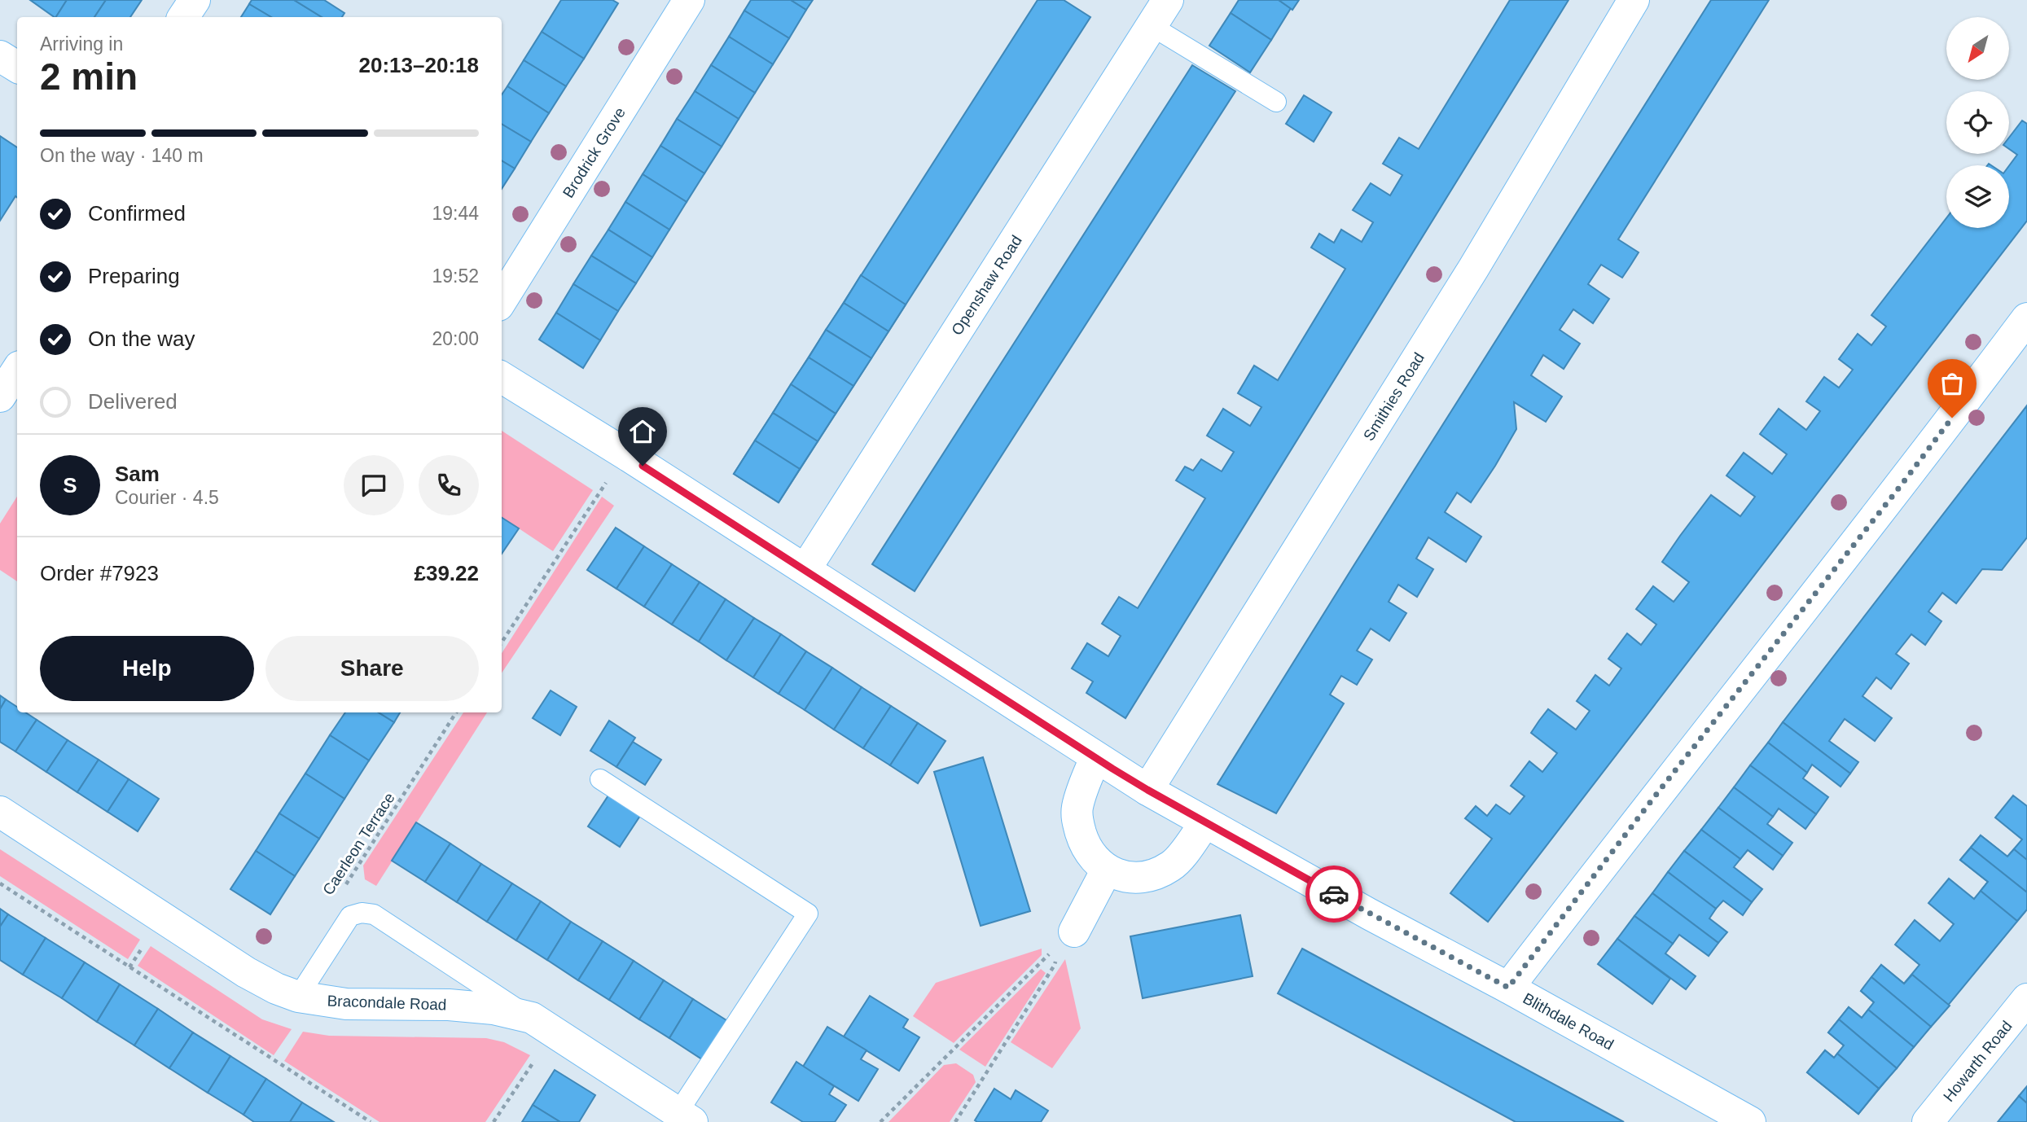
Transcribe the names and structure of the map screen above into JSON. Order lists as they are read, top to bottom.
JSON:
{
  "streets": {
    "street": [
      "Brodrick Grove",
      "Openshaw Road",
      "Smithies Road",
      "Bracondale Road",
      "Blithdale Road",
      "Howarth Road"
    ],
    "path": ["Caerleon Terrace"]
  },
  "crossings": [
    ["Openshaw Road", "Blithdale Road"],
    ["Smithies Road", "Blithdale Road"]
  ],
  "north": "bottom left",
  "page": {
    "heading": ["2 min", "Arriving in", "20:13–20:18"],
    "panel": [
      "Sam",
      "Courier · 4.5",
      "Order #7923",
      "£39.22"
    ],
    "bar": "On the way · 140 m",
    "list": [
      ["Confirmed", "19:44"],
      ["Preparing", "19:52"],
      ["On the way", "20:00"],
      "Delivered"
    ],
    "round": "S",
    "buttons": ["Help", "Share"]
  }
}
